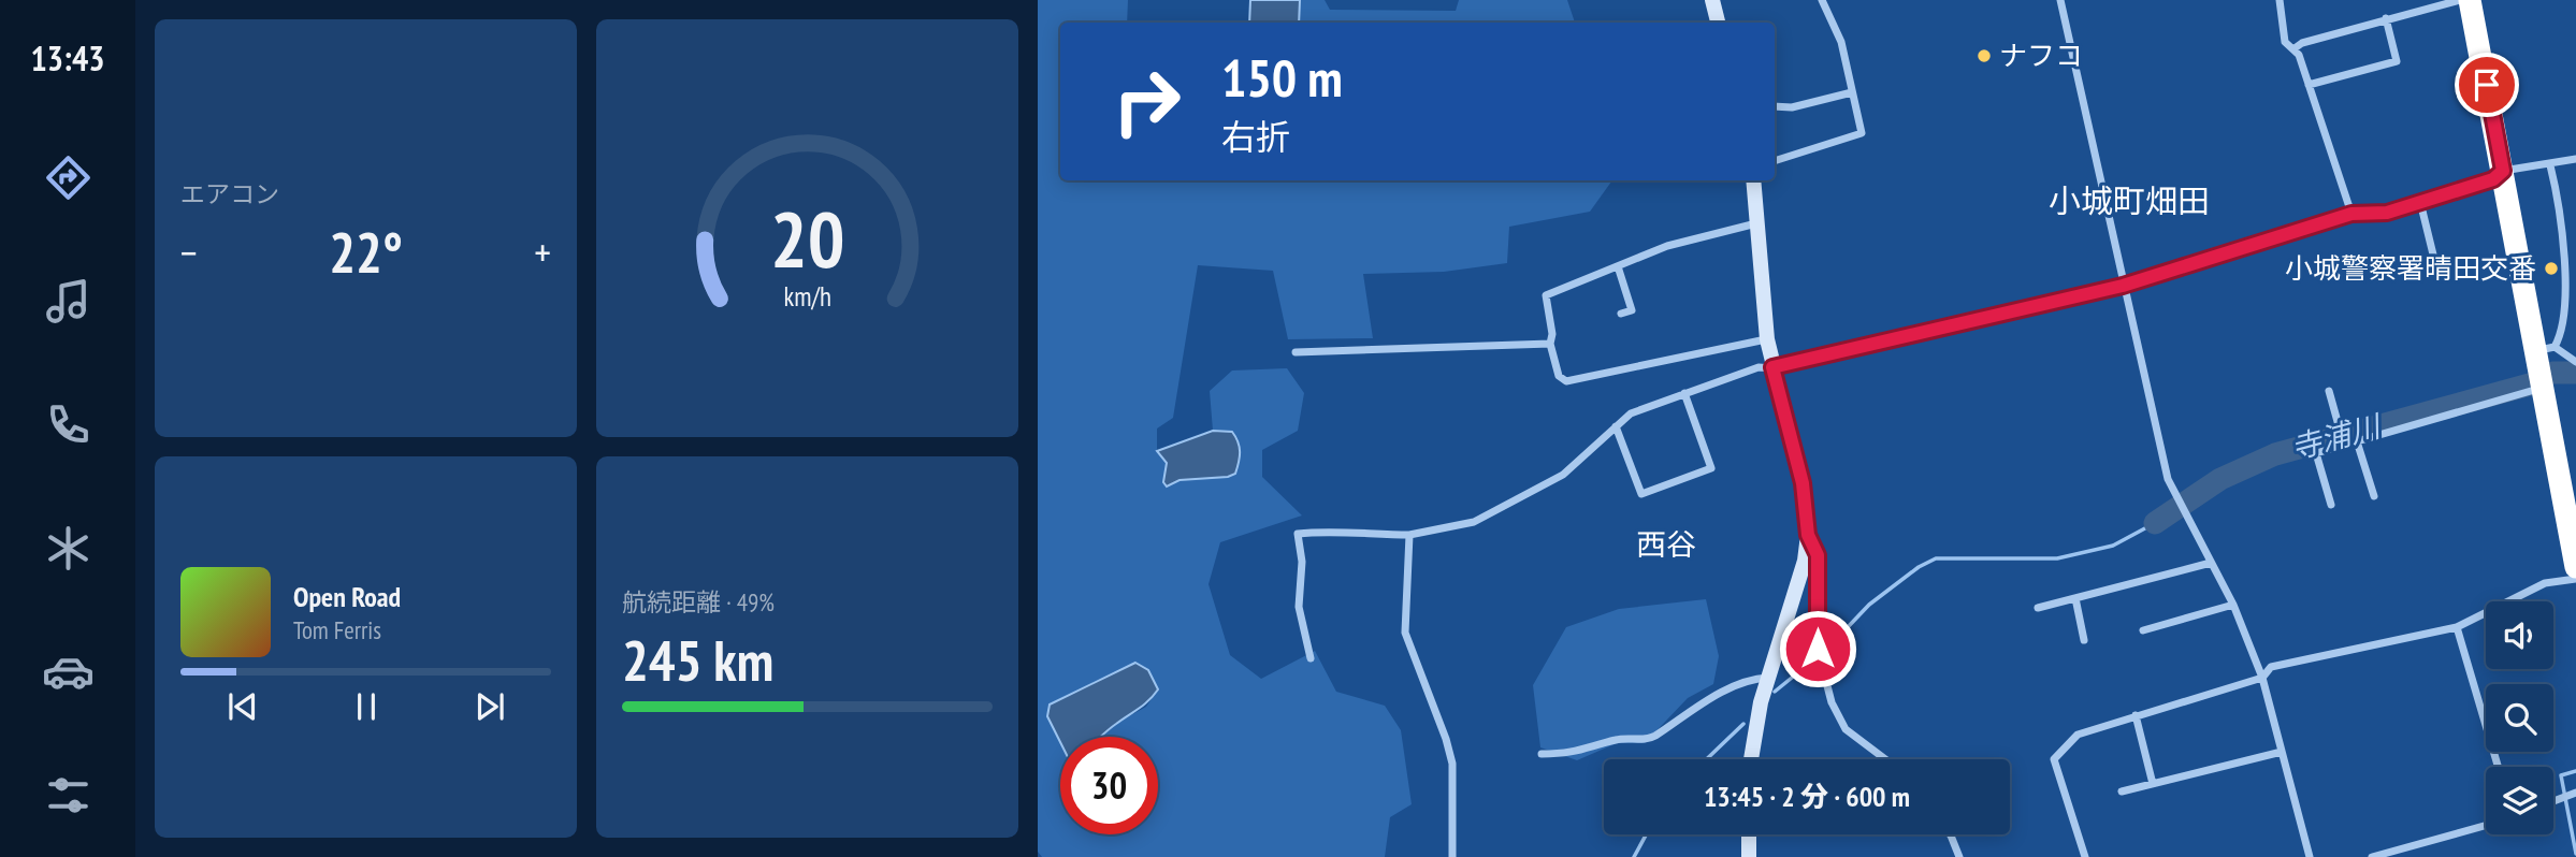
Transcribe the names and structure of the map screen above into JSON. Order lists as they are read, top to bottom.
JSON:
{
  "districts": ["小城町畑田", "西谷"],
  "water": ["寺浦川"],
  "places": ["ナフコ", "小城警察署晴田交番"],
  "page": {
    "tabs": "13:43",
    "tile": [
      "エアコン",
      ["航続距離 · 49%", "245 km"]
    ],
    "turn": ["150 m", "右折"],
    "heat": ["−", "22°", "+"],
    "song": ["Open Road", "Tom Ferris"],
    "limit": "30",
    "trip": "13:45 · 2 分 · 600 m",
    "gauge": ["20", "km/h"]
  }
}
